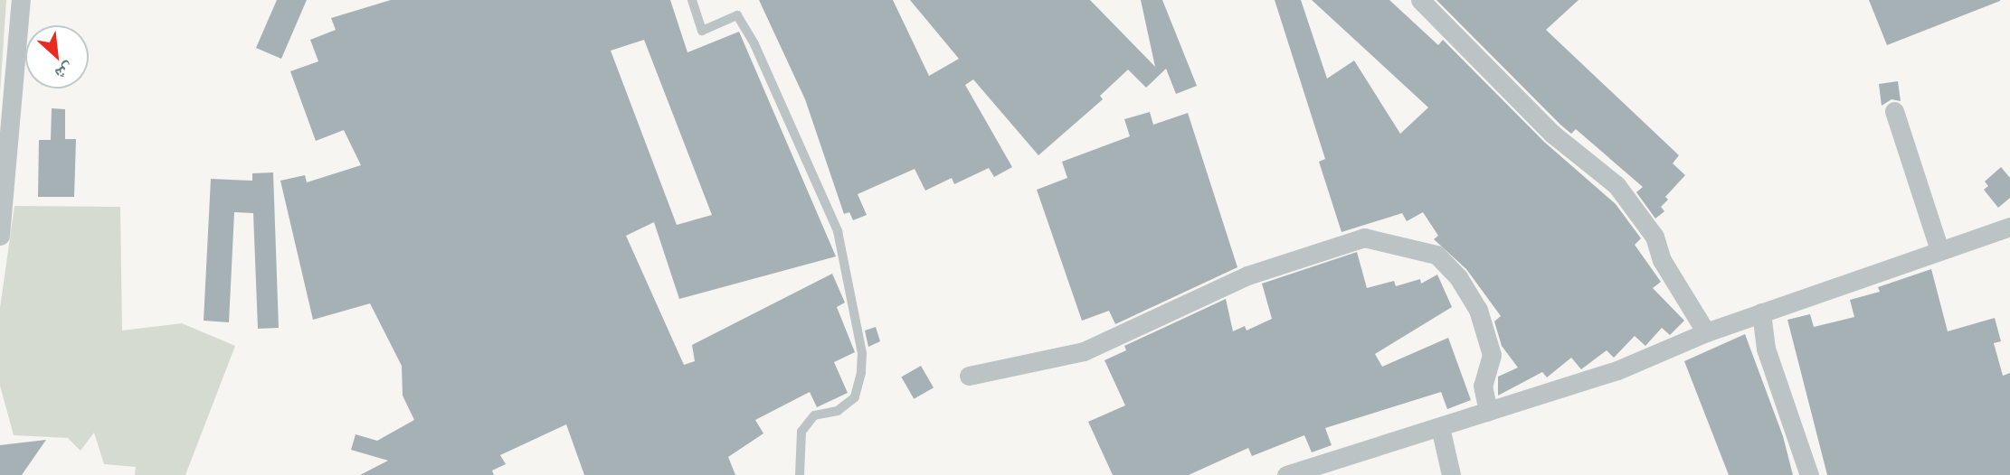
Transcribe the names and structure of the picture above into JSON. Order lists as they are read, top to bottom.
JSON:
{
  "north": "bottom right"
}
